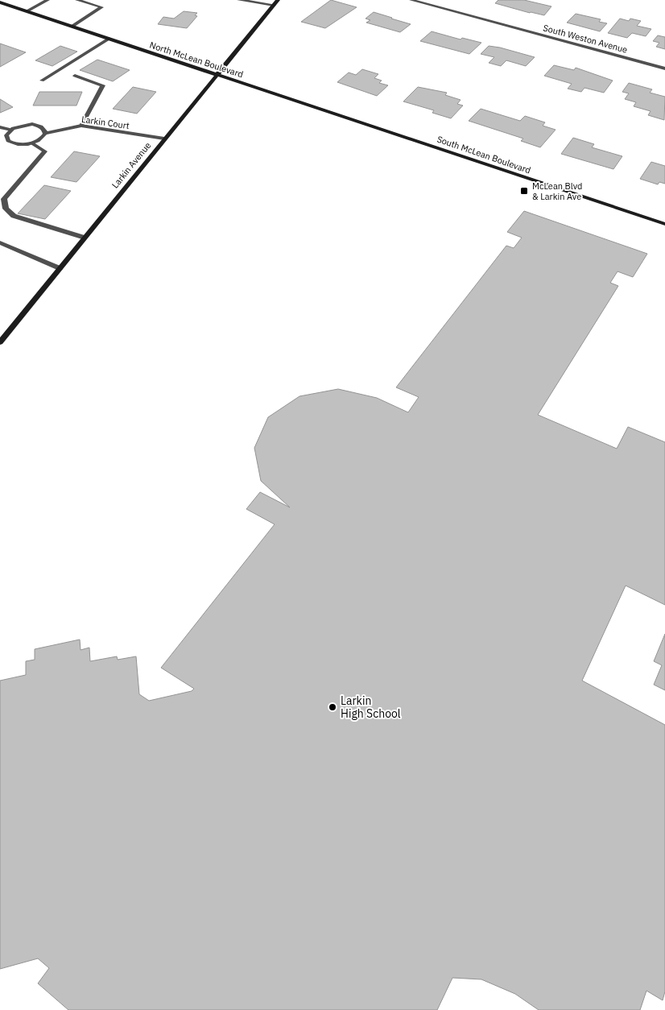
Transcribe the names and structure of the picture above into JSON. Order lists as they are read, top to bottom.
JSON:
{
  "streets": {
    "main road": ["North McLean Boulevard", "South McLean Boulevard", "Larkin Avenue"],
    "street": ["South Weston Avenue", "Larkin Court"]
  },
  "crossings": [
    ["North McLean Boulevard", "South McLean Boulevard"],
    ["North McLean Boulevard", "Larkin Avenue"],
    ["Larkin Court", "Larkin Avenue"]
  ],
  "places": {
    "transit": ["McLean Blvd & Larkin Ave"],
    "other": ["Larkin High School"]
  }
}
